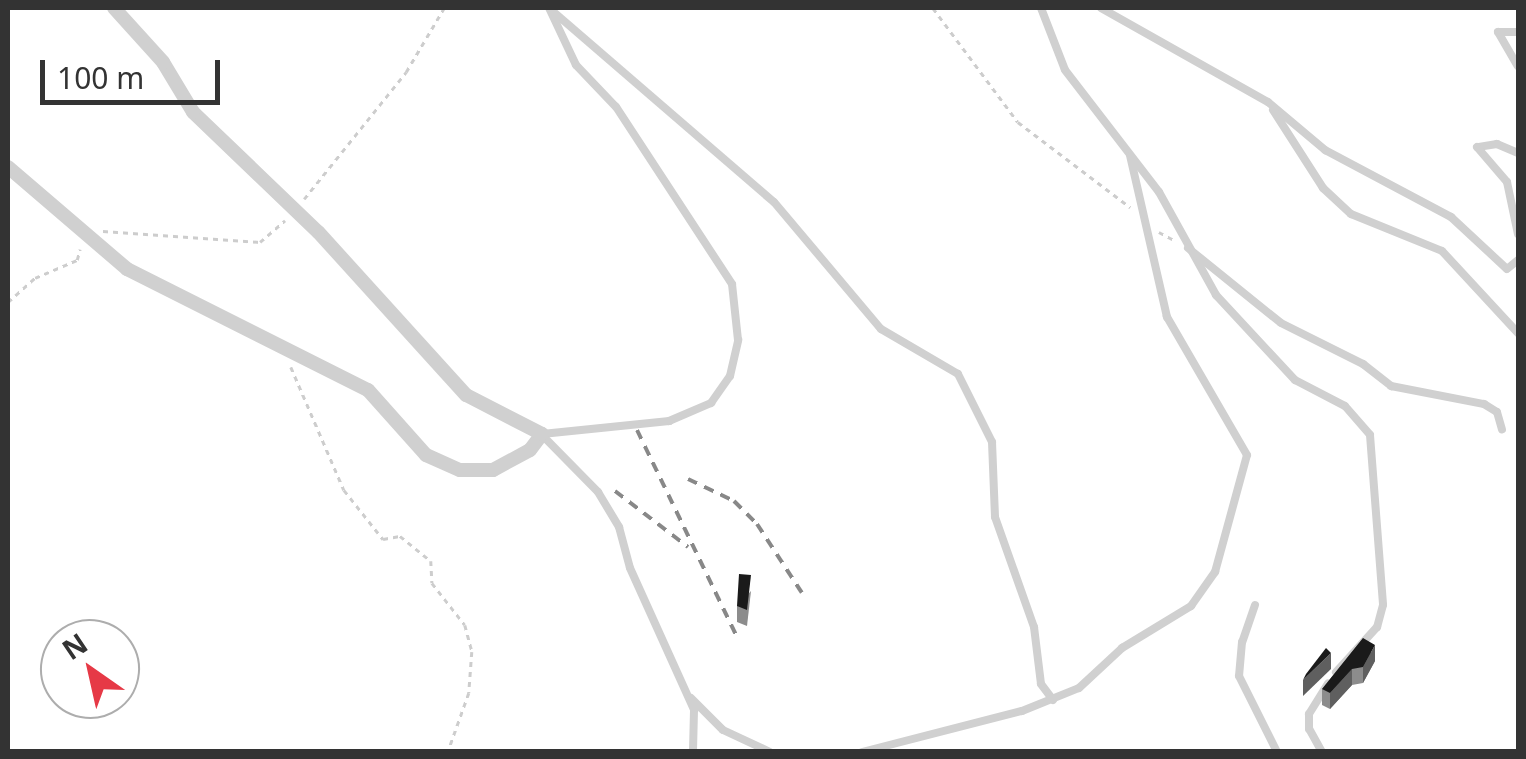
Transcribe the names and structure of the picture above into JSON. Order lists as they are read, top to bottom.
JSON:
{
  "scale_bar": "100 m",
  "north": "top left"
}
